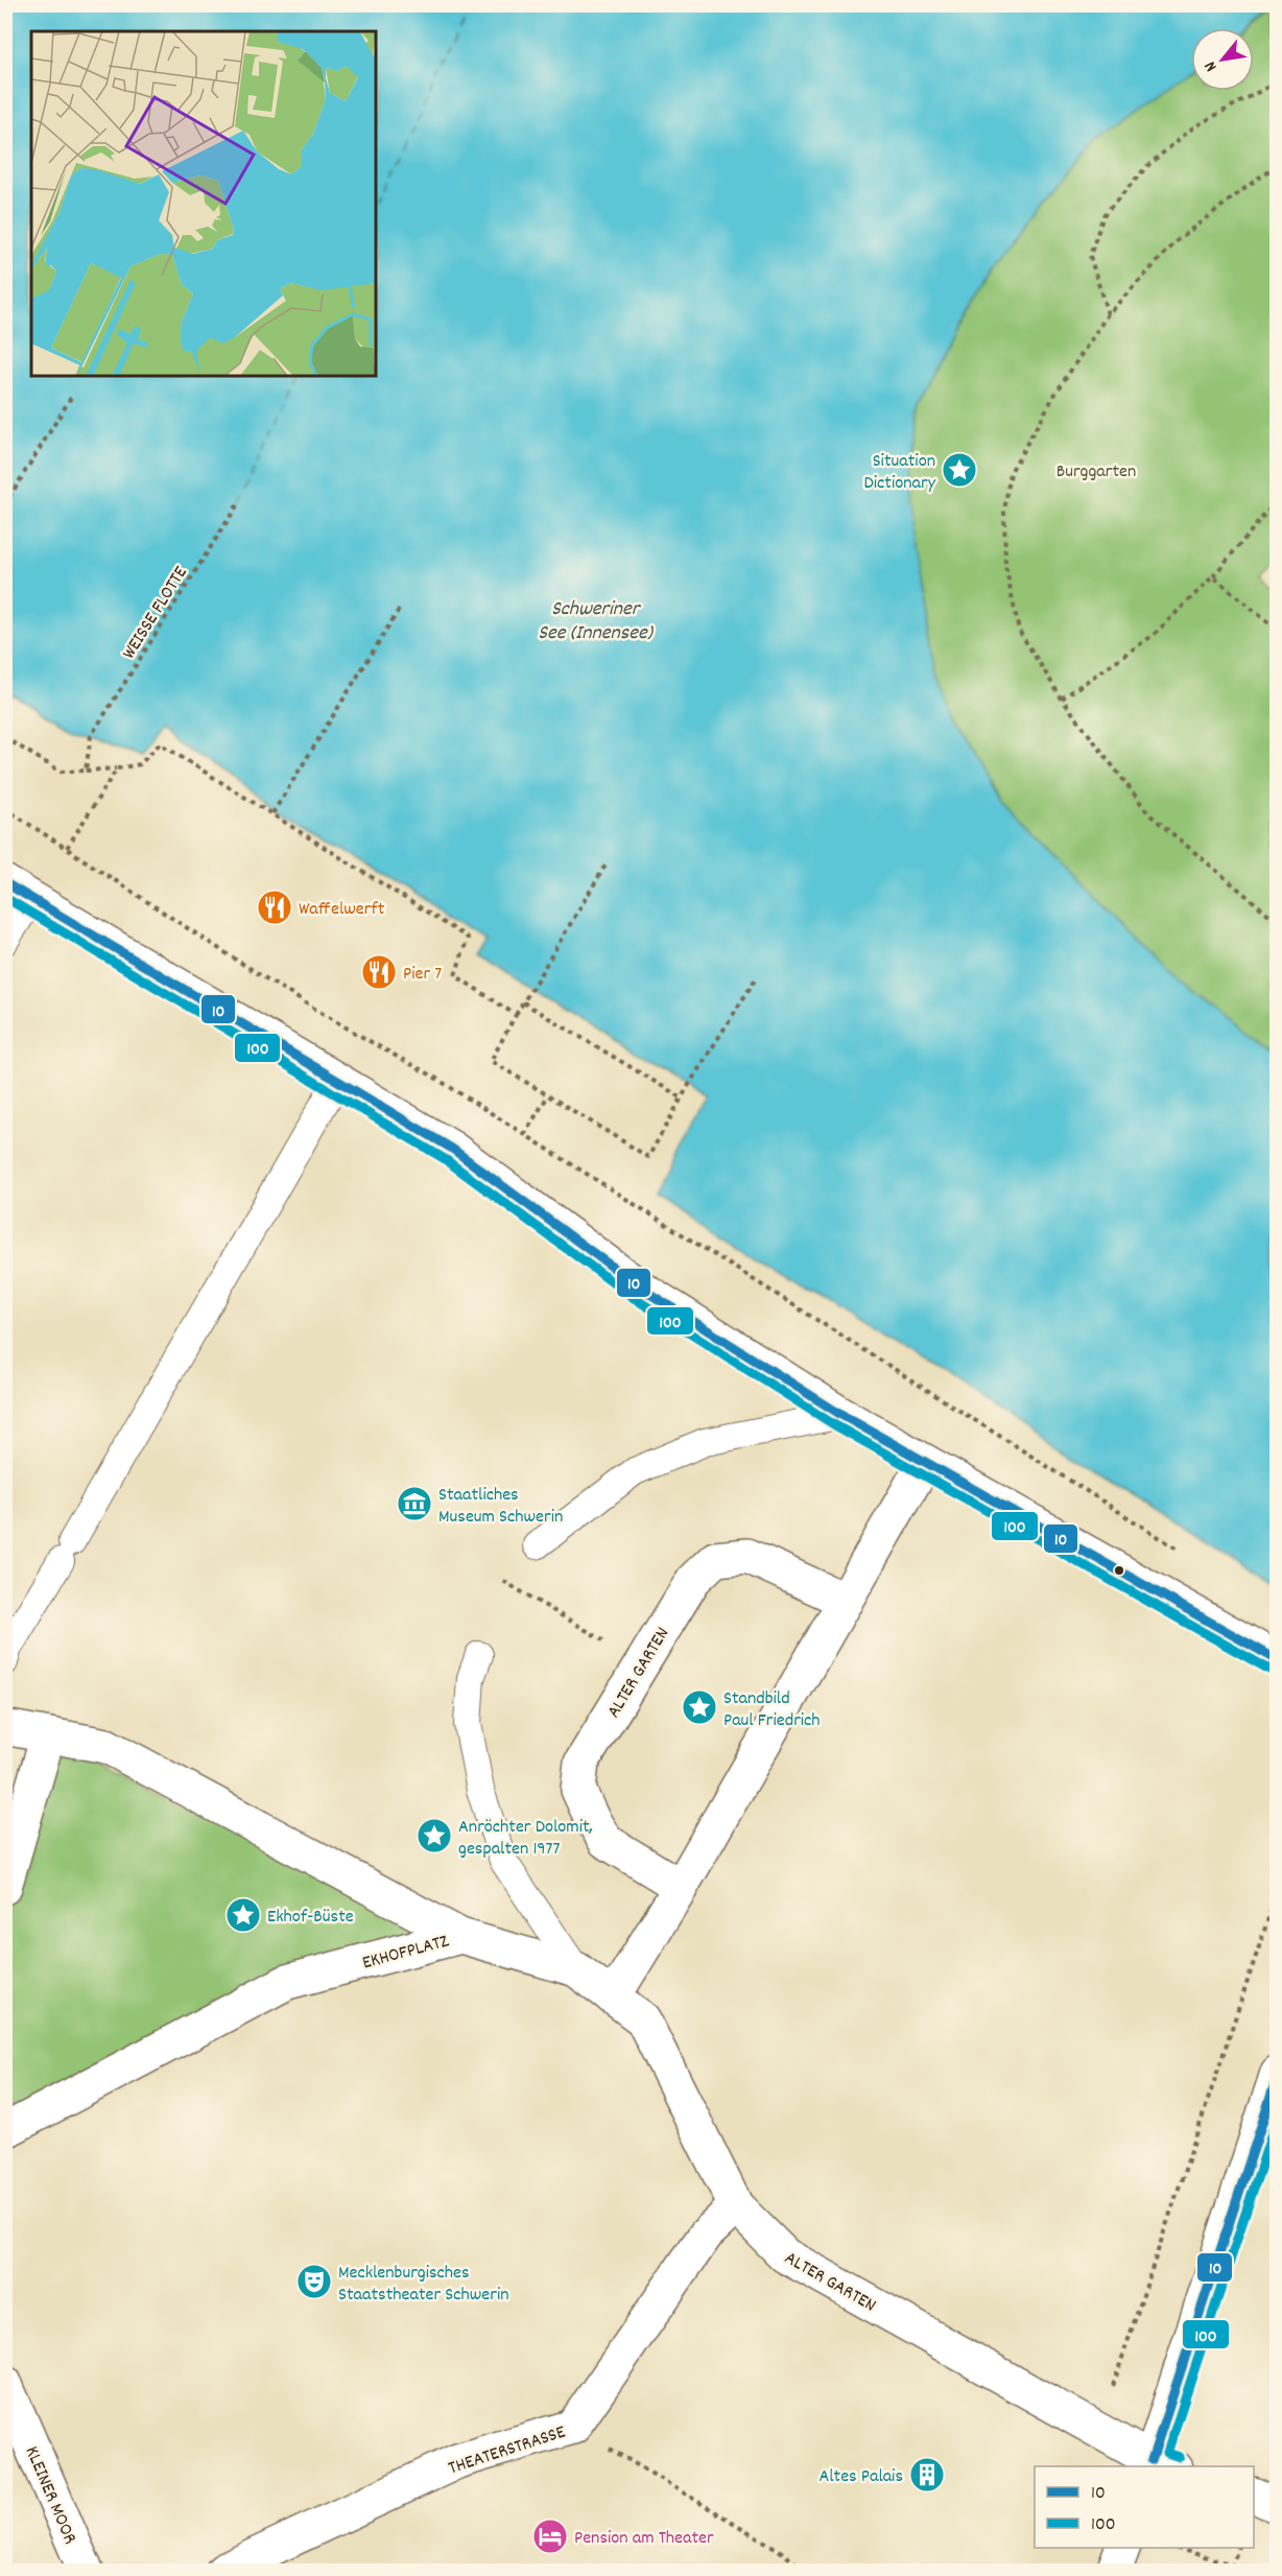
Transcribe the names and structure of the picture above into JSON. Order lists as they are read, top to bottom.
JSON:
{
  "streets": {
    "street": [
      "ALTER GARTEN",
      "EKHOFPLATZ",
      "THEATERSTRASSE",
      "KLEINER MOOR"
    ],
    "path": ["WEISSE FLOTTE"]
  },
  "crossings": [
    ["ALTER GARTEN", "EKHOFPLATZ"],
    ["ALTER GARTEN", "THEATERSTRASSE"]
  ],
  "water": ["Schweriner See (Innensee)"],
  "parks": ["Burggarten"],
  "places": {
    "place": [
      "Situation Dictionary",
      "Standbild Paul Friedrich",
      "Anröchter Dolomit, gespalten 1977",
      "Ekhof-Büste"
    ],
    "restaurant": ["Waffelwerft", "Pier 7"],
    "museum": ["Staatliches Museum Schwerin"],
    "theatre": ["Mecklenburgisches Staatstheater Schwerin"],
    "building": ["Altes Palais"],
    "hotel": ["Pension am Theater"]
  },
  "lines": ["transit line 10", "transit line 100"],
  "legend": ["10", "100"],
  "north": "bottom left"
}
